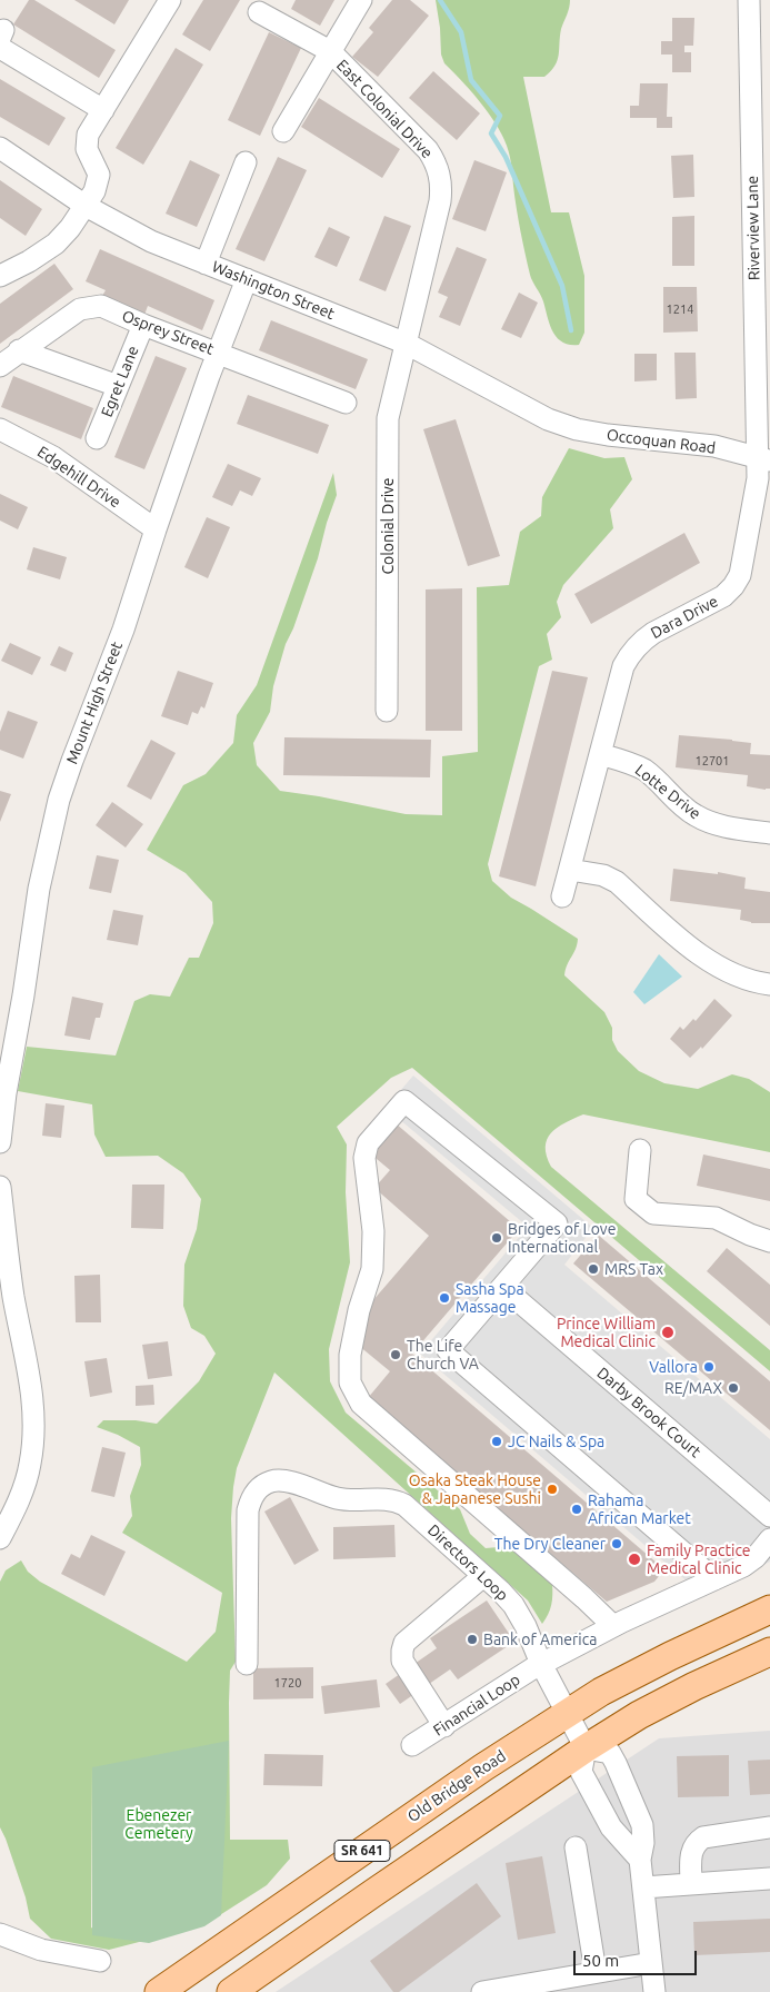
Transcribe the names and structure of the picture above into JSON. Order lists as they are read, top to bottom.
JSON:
{
  "streets": {
    "main road": ["Old Bridge Road", "SR 641"],
    "street": [
      "East Colonial Drive",
      "Riverview Lane",
      "Washington Street",
      "Osprey Street",
      "Egret Lane",
      "Occoquan Road",
      "Edgehill Drive",
      "Colonial Drive",
      "Dara Drive",
      "Mount High Street",
      "Lotte Drive",
      "Darby Brook Court",
      "Directors Loop",
      "Financial Loop"
    ]
  },
  "crossings": [
    ["East Colonial Drive", "Washington Street"],
    ["East Colonial Drive", "Colonial Drive"],
    ["Riverview Lane", "Occoquan Road"],
    ["Riverview Lane", "Dara Drive"],
    ["Washington Street", "Occoquan Road"],
    ["Washington Street", "Colonial Drive"],
    ["Washington Street", "Mount High Street"],
    ["Osprey Street", "Egret Lane"],
    ["Osprey Street", "Mount High Street"],
    ["Occoquan Road", "Dara Drive"],
    ["Edgehill Drive", "Mount High Street"],
    ["Dara Drive", "Lotte Drive"],
    ["Directors Loop", "Financial Loop"],
    ["Directors Loop", "Old Bridge Road"],
    ["Directors Loop", "SR 641"]
  ],
  "parks": ["Ebenezer Cemetery"],
  "places": [
    "Bridges of Love International",
    "MRS Tax",
    "Sasha Spa Massage",
    "Prince William Medical Clinic",
    "The Life Church VA",
    "Vallora",
    "RE/MAX",
    "JC Nails & Spa",
    "Osaka Steak House & Japanese Sushi",
    "Rahama African Market",
    "The Dry Cleaner",
    "Family Practice Medical Clinic",
    "Bank of America"
  ],
  "house_numbers": ["1214", "12701", "1720"],
  "scale_bar": "50 m"
}
